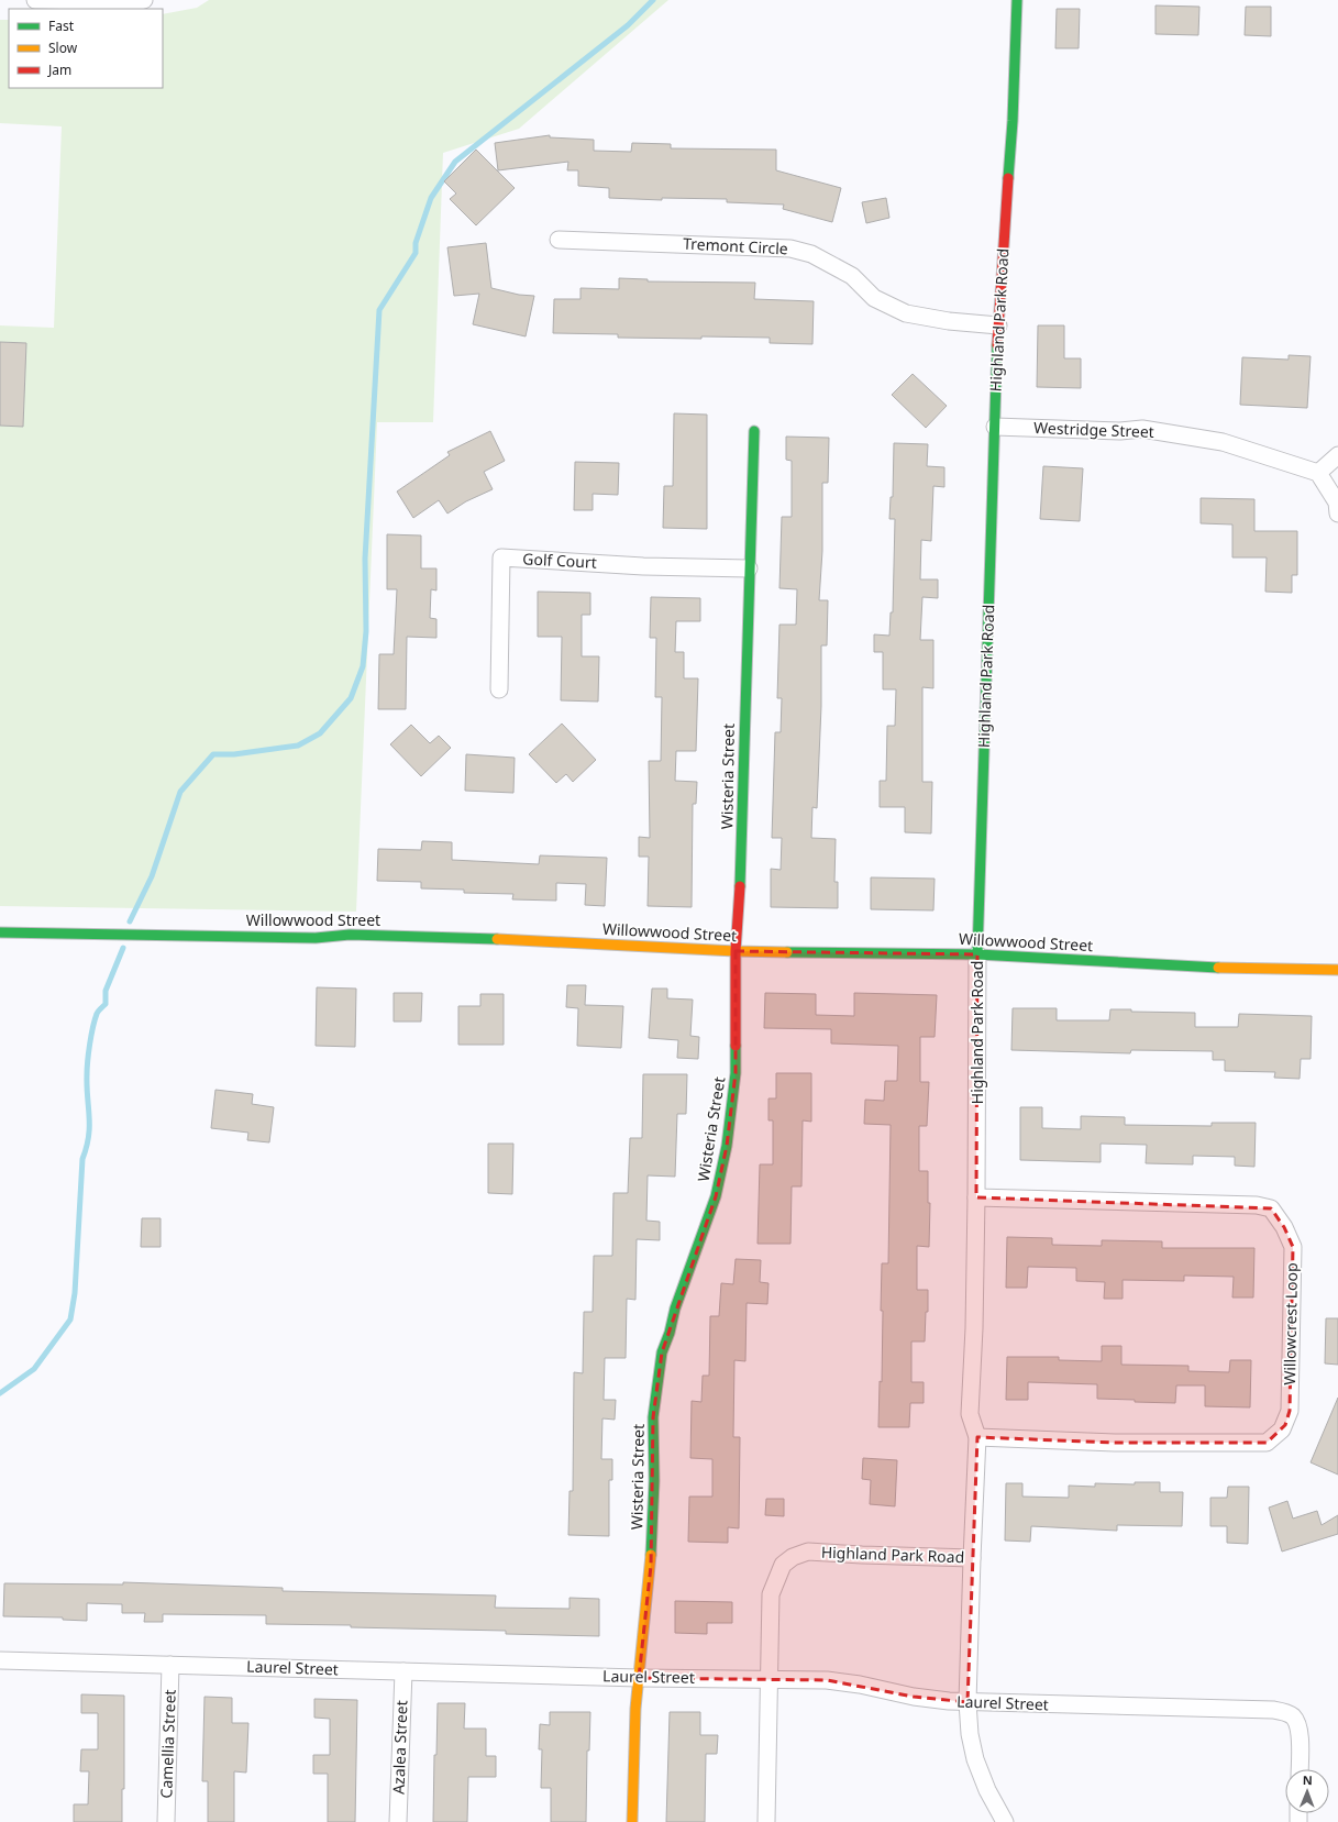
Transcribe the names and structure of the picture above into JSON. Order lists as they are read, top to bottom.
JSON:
{
  "streets": {
    "street": [
      "Tremont Circle",
      "Highland Park Road",
      "Westridge Street",
      "Golf Court",
      "Wisteria Street",
      "Willowwood Street",
      "Willowcrest Loop",
      "Laurel Street",
      "Camellia Street",
      "Azalea Street"
    ]
  },
  "crossings": [
    ["Tremont Circle", "Highland Park Road"],
    ["Highland Park Road", "Westridge Street"],
    ["Highland Park Road", "Willowwood Street"],
    ["Highland Park Road", "Willowcrest Loop"],
    ["Highland Park Road", "Laurel Street"],
    ["Golf Court", "Wisteria Street"],
    ["Wisteria Street", "Willowwood Street"],
    ["Wisteria Street", "Laurel Street"],
    ["Laurel Street", "Camellia Street"],
    ["Laurel Street", "Azalea Street"]
  ],
  "legend": ["Fast", "Slow", "Jam"],
  "north": "top"
}
